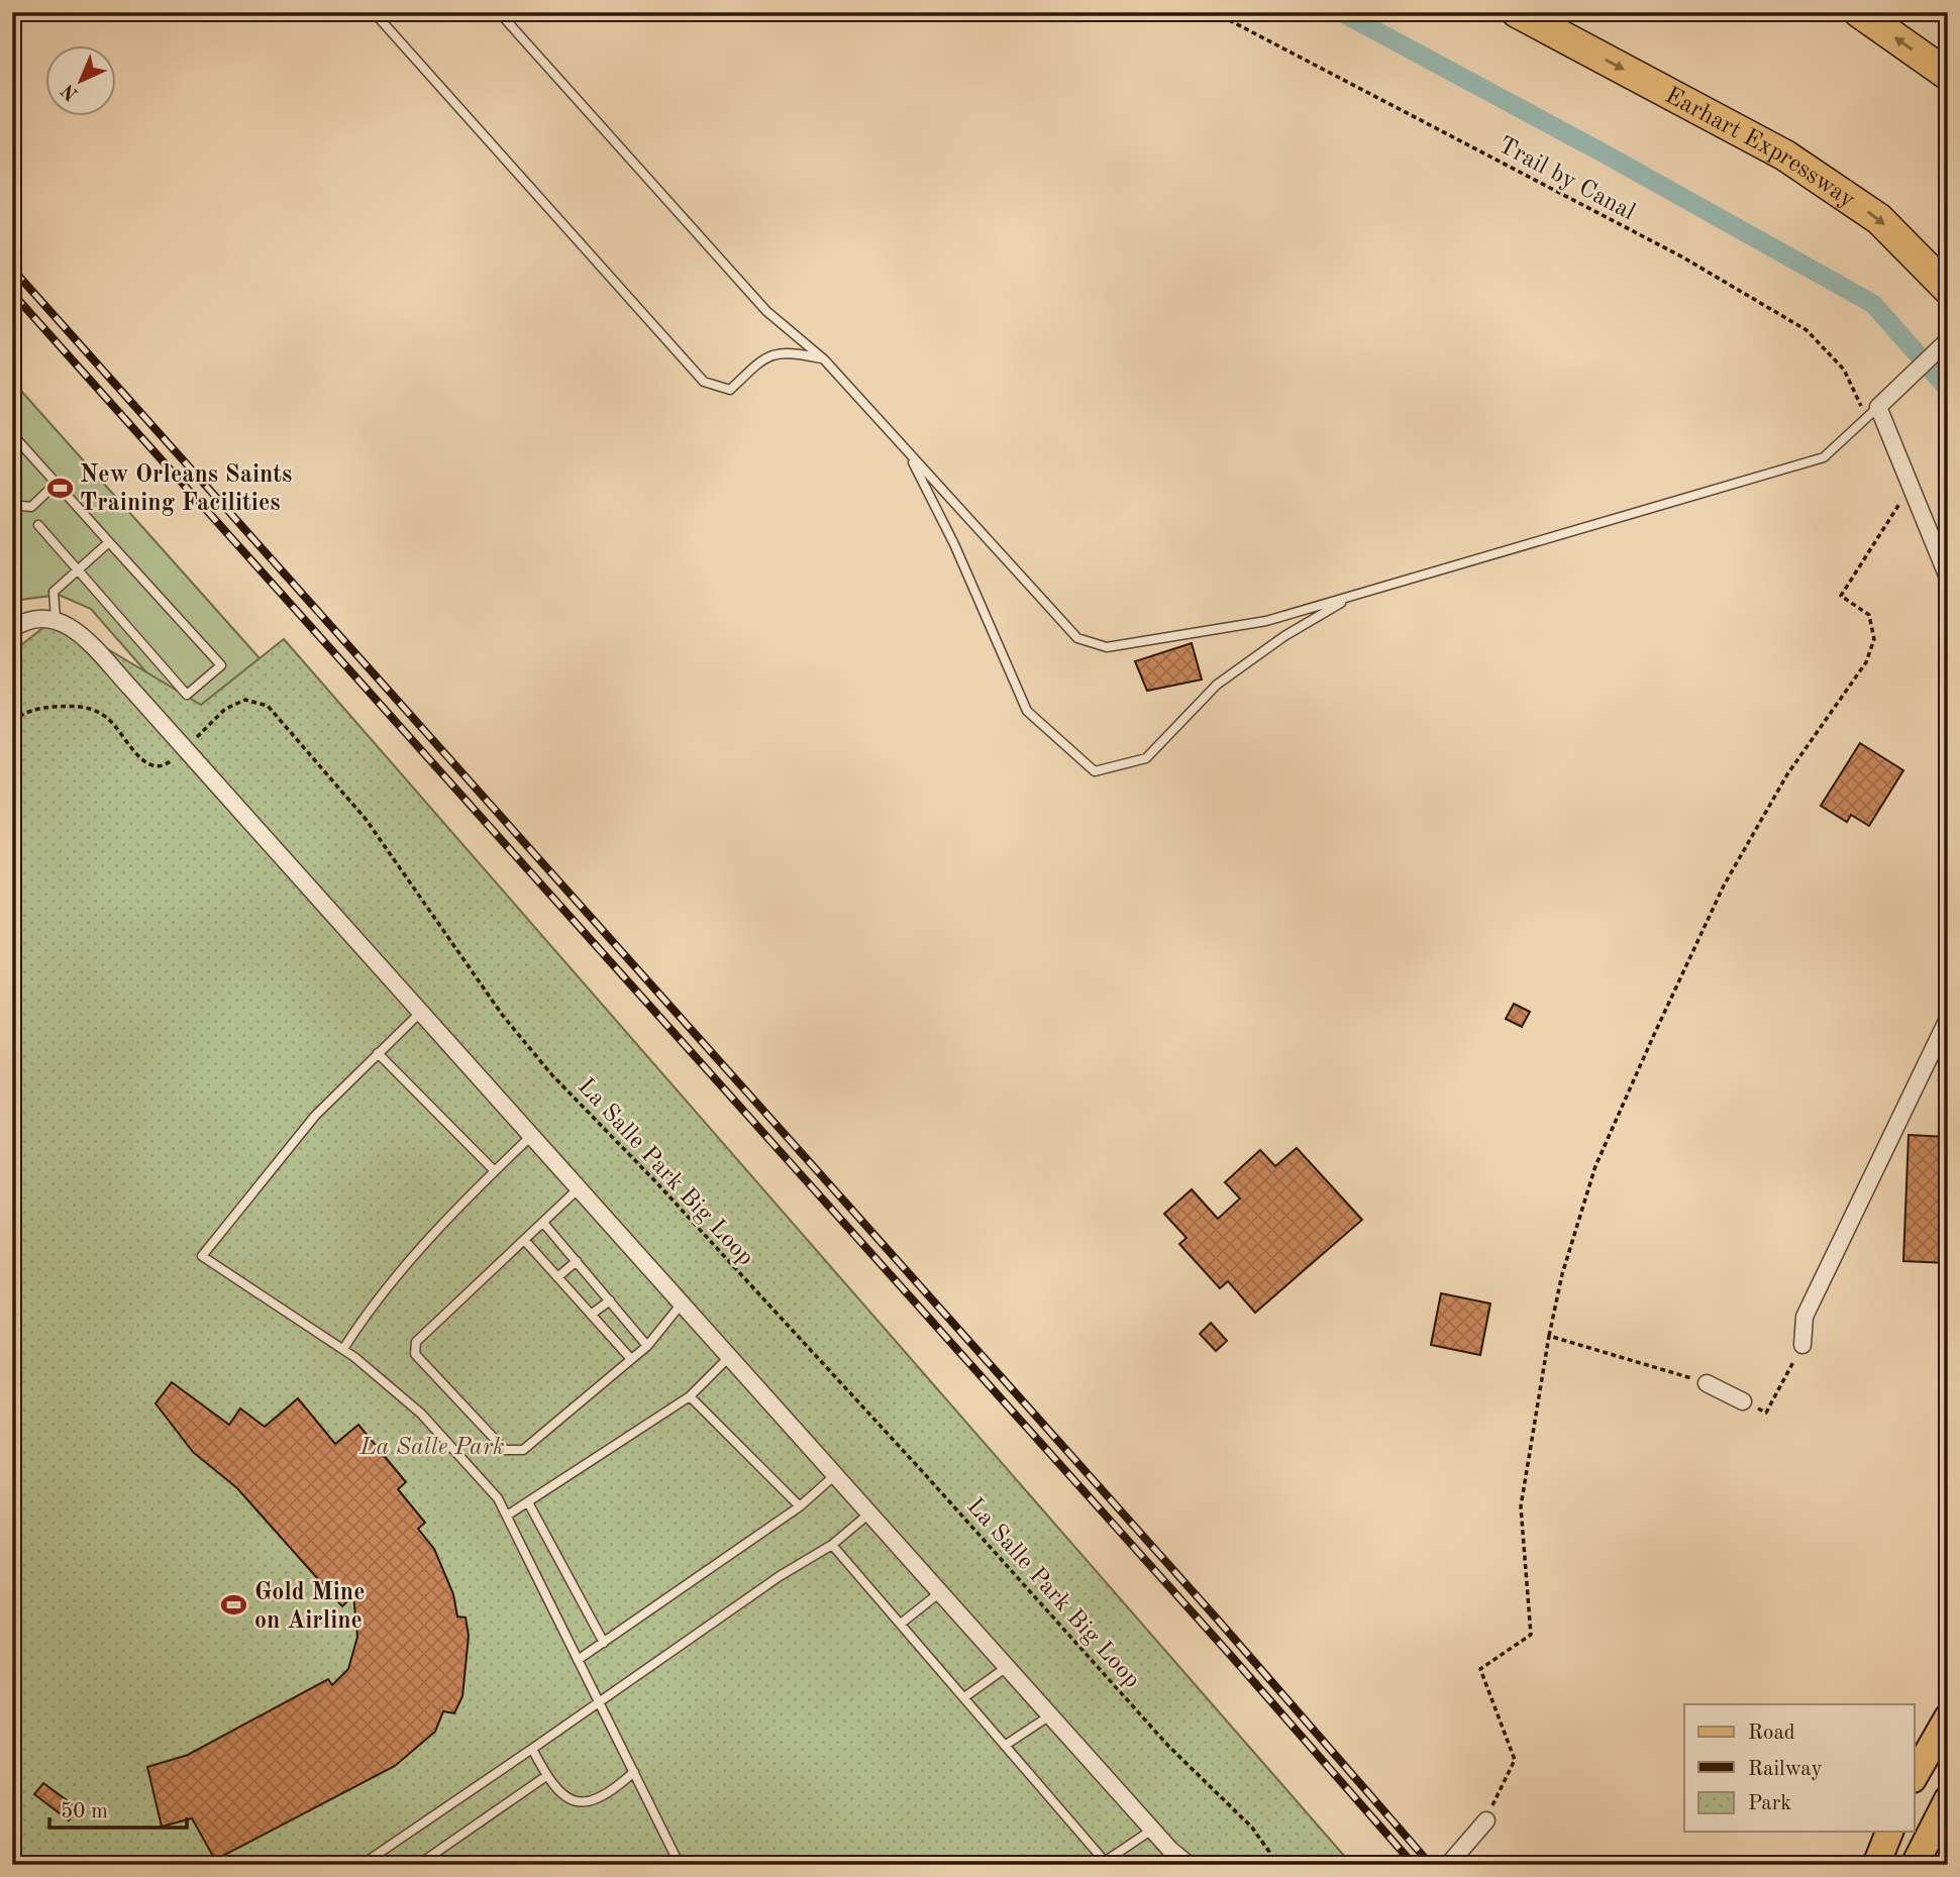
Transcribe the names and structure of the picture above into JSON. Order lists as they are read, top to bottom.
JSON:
{
  "streets": {
    "highway": ["Earhart Expressway"],
    "path": ["Trail by Canal", "La Salle Park Big Loop"]
  },
  "one_way": ["Earhart Expressway"],
  "parks": ["La Salle Park"],
  "places": {
    "sports": ["New Orleans Saints Training Facilities", "Gold Mine on Airline"]
  },
  "legend": ["Road", "Railway", "Park"],
  "scale_bar": "50 m",
  "north": "bottom left"
}
